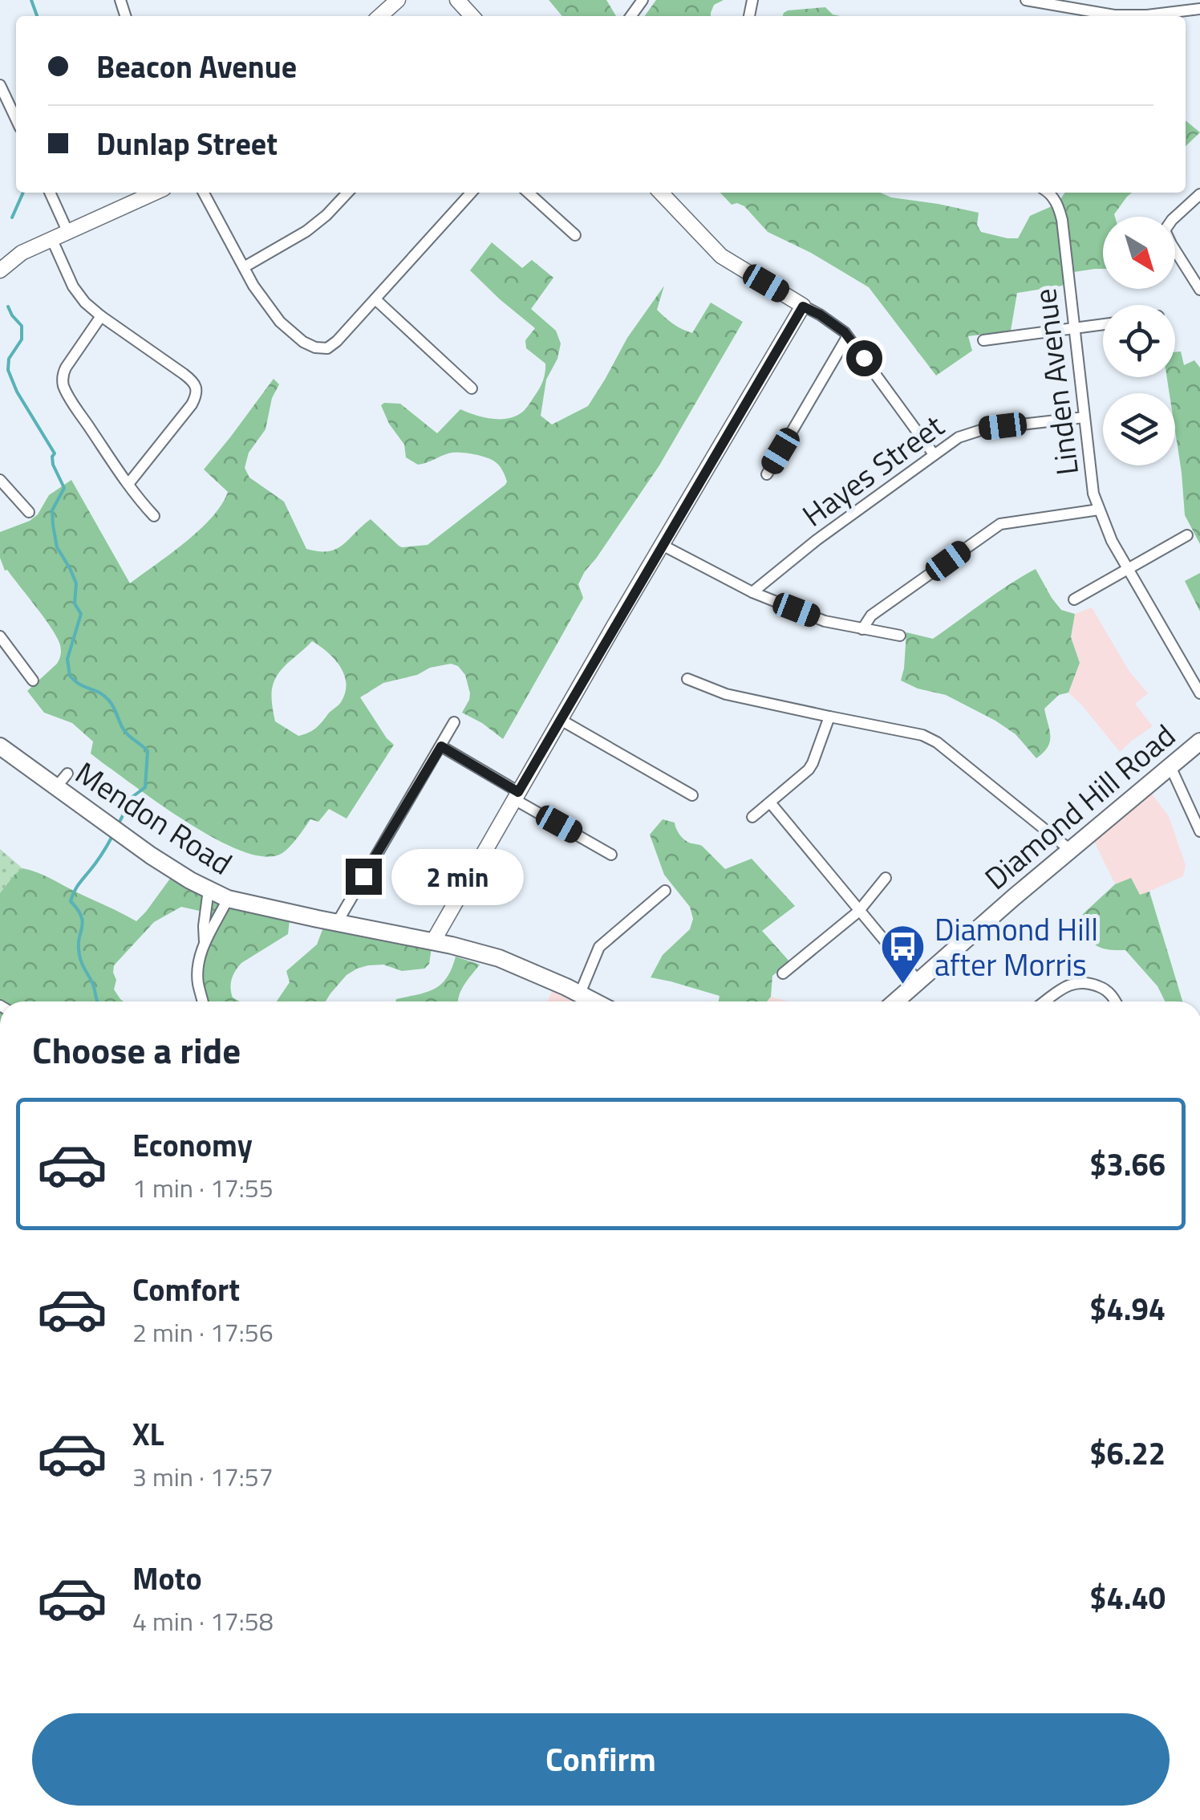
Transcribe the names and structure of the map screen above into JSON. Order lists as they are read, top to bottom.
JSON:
{
  "streets": {
    "main road": ["Diamond Hill Road", "Mendon Road"],
    "street": ["Linden Avenue", "Hayes Street"]
  },
  "crossings": [
    ["Linden Avenue", "Hayes Street"]
  ],
  "places": {
    "bus stop": ["Diamond Hill after Morris"]
  },
  "north": "bottom right",
  "page": {
    "banner": ["Beacon Avenue", "Dunlap Street"],
    "bubble": "2 min",
    "heading": "Choose a ride",
    "list": [
      {
        "name": "Economy",
        "note": "1 min · 17:55",
        "value": "$3.66"
      },
      {
        "name": "Comfort",
        "note": "2 min · 17:56",
        "value": "$4.94"
      },
      {
        "name": "XL",
        "note": "3 min · 17:57",
        "value": "$6.22"
      },
      {
        "name": "Moto",
        "note": "4 min · 17:58",
        "value": "$4.40"
      }
    ],
    "buttons": "Confirm"
  }
}
